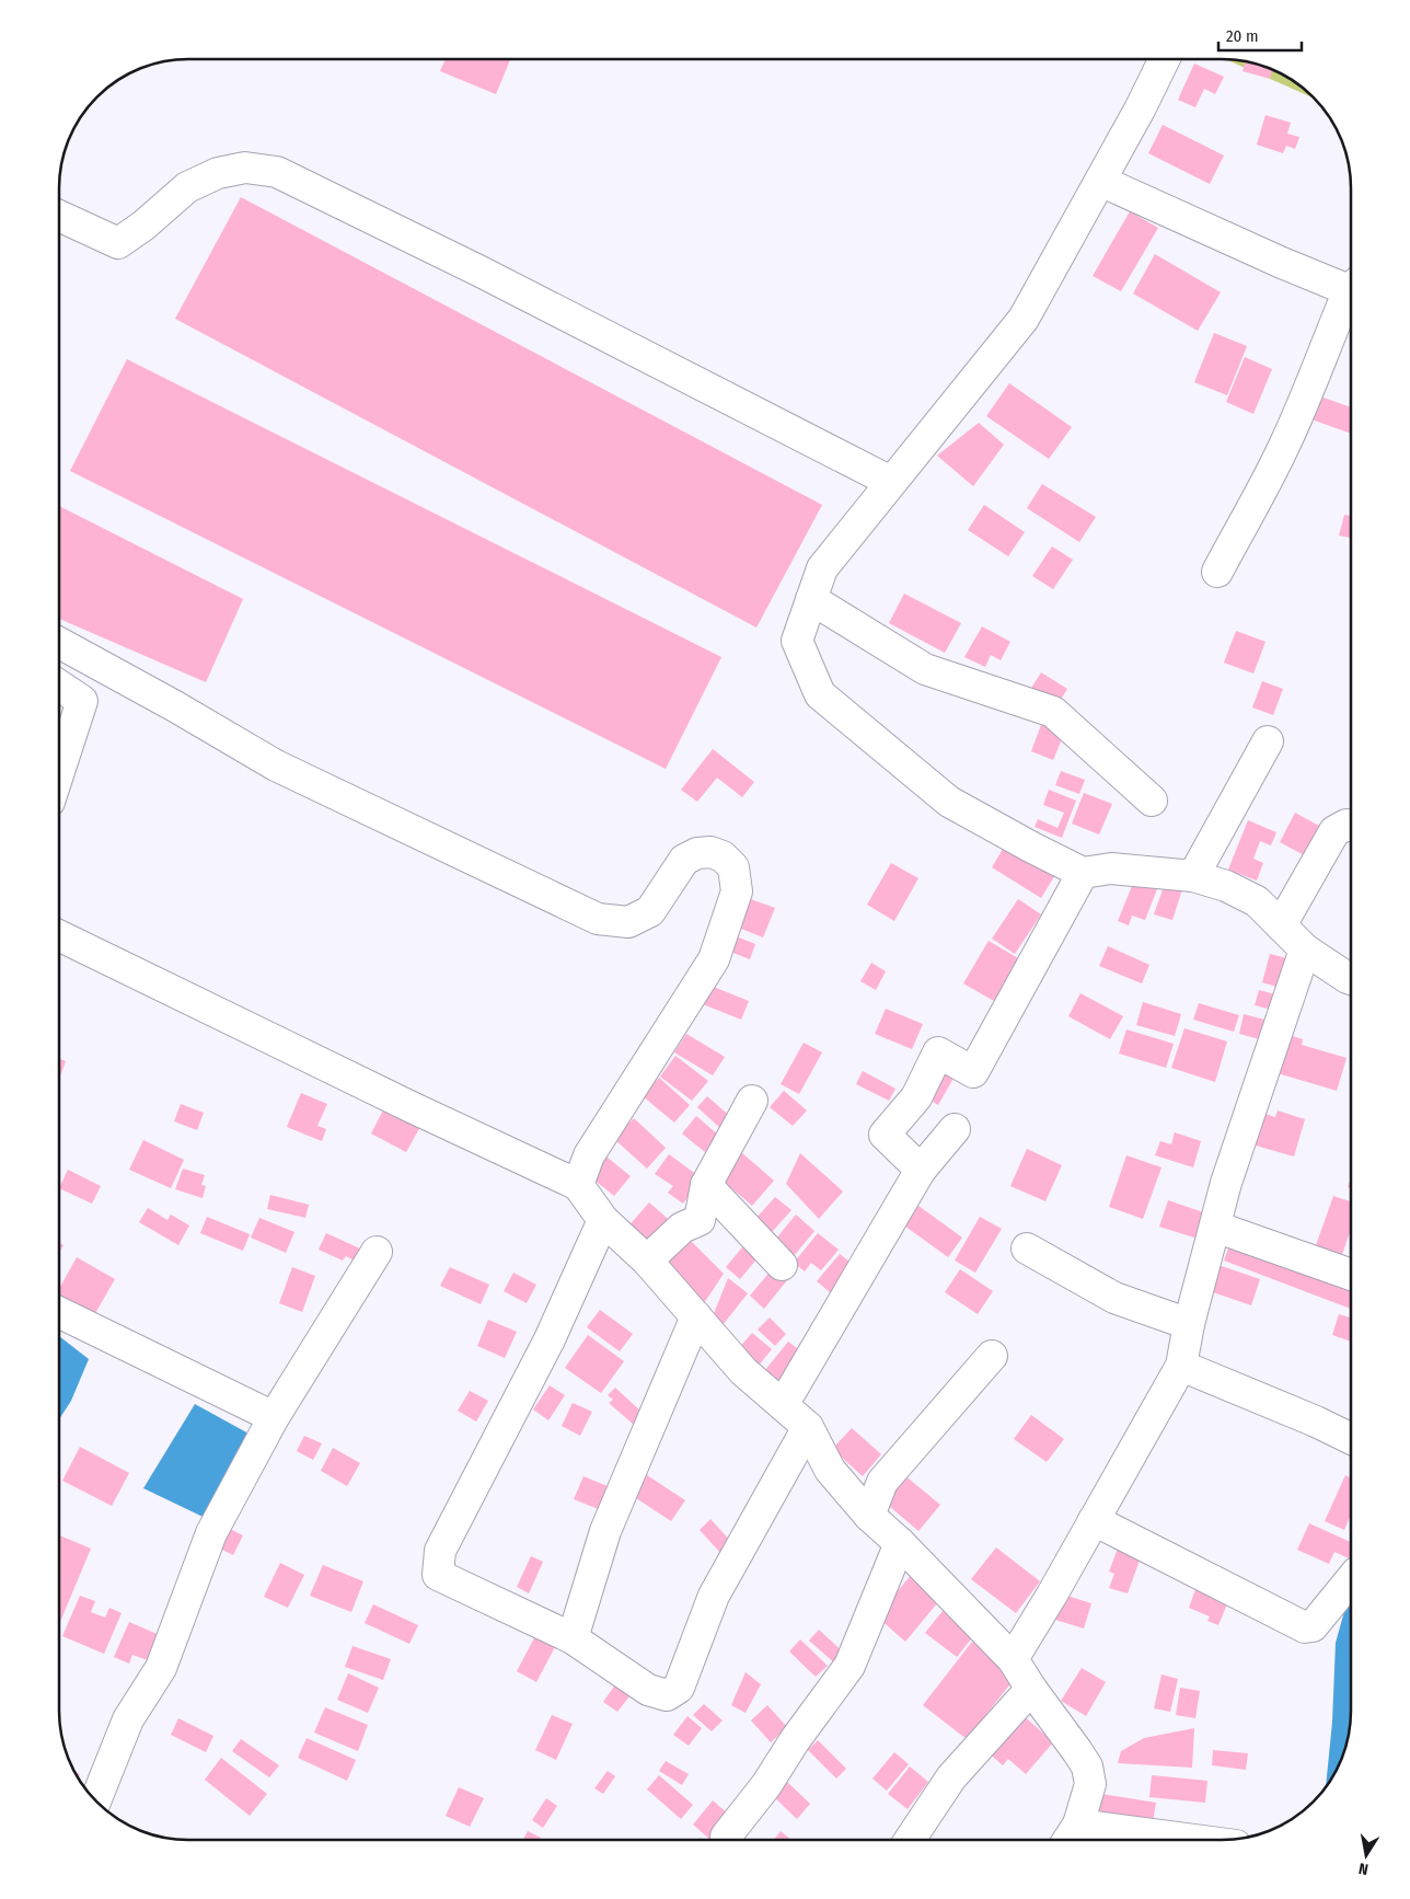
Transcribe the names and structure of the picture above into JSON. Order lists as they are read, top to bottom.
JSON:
{
  "scale_bar": "20 m",
  "north": "bottom"
}
